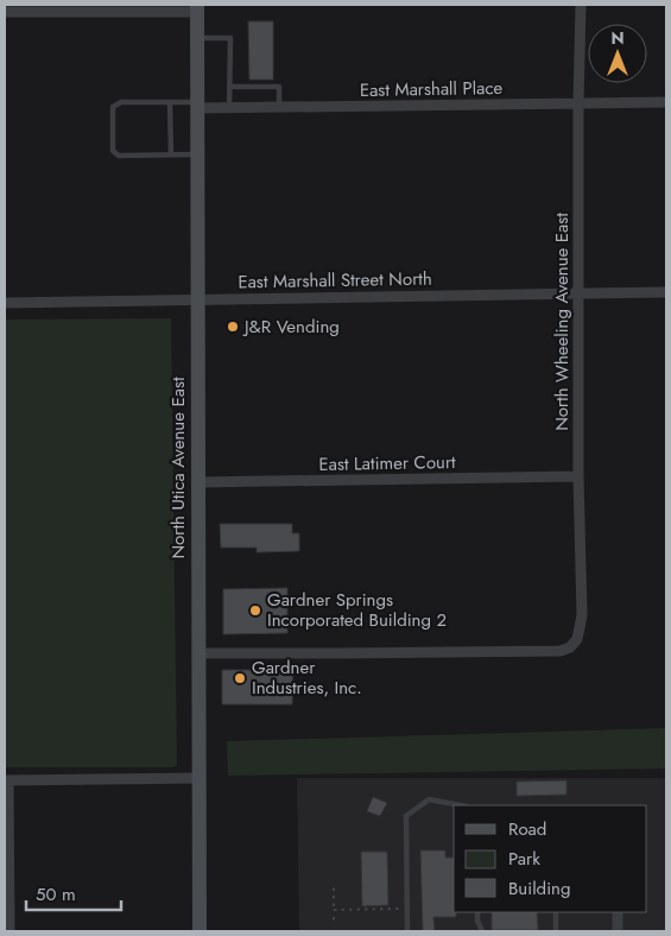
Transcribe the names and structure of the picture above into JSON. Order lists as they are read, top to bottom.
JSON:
{
  "streets": {
    "main road": ["North Utica Avenue East"],
    "street": [
      "East Marshall Place",
      "East Marshall Street North",
      "North Wheeling Avenue East",
      "East Latimer Court"
    ]
  },
  "crossings": [
    ["East Marshall Place", "North Wheeling Avenue East"],
    ["East Marshall Place", "North Utica Avenue East"],
    ["East Marshall Street North", "North Wheeling Avenue East"],
    ["East Marshall Street North", "North Utica Avenue East"],
    ["North Wheeling Avenue East", "East Latimer Court"],
    ["North Wheeling Avenue East", "North Utica Avenue East"],
    ["East Latimer Court", "North Utica Avenue East"]
  ],
  "places": ["J&R Vending", "Gardner Springs Incorporated Building 2", "Gardner Industries, Inc."],
  "legend": ["Road", "Park", "Building"],
  "scale_bar": "50 m",
  "north": "top"
}
